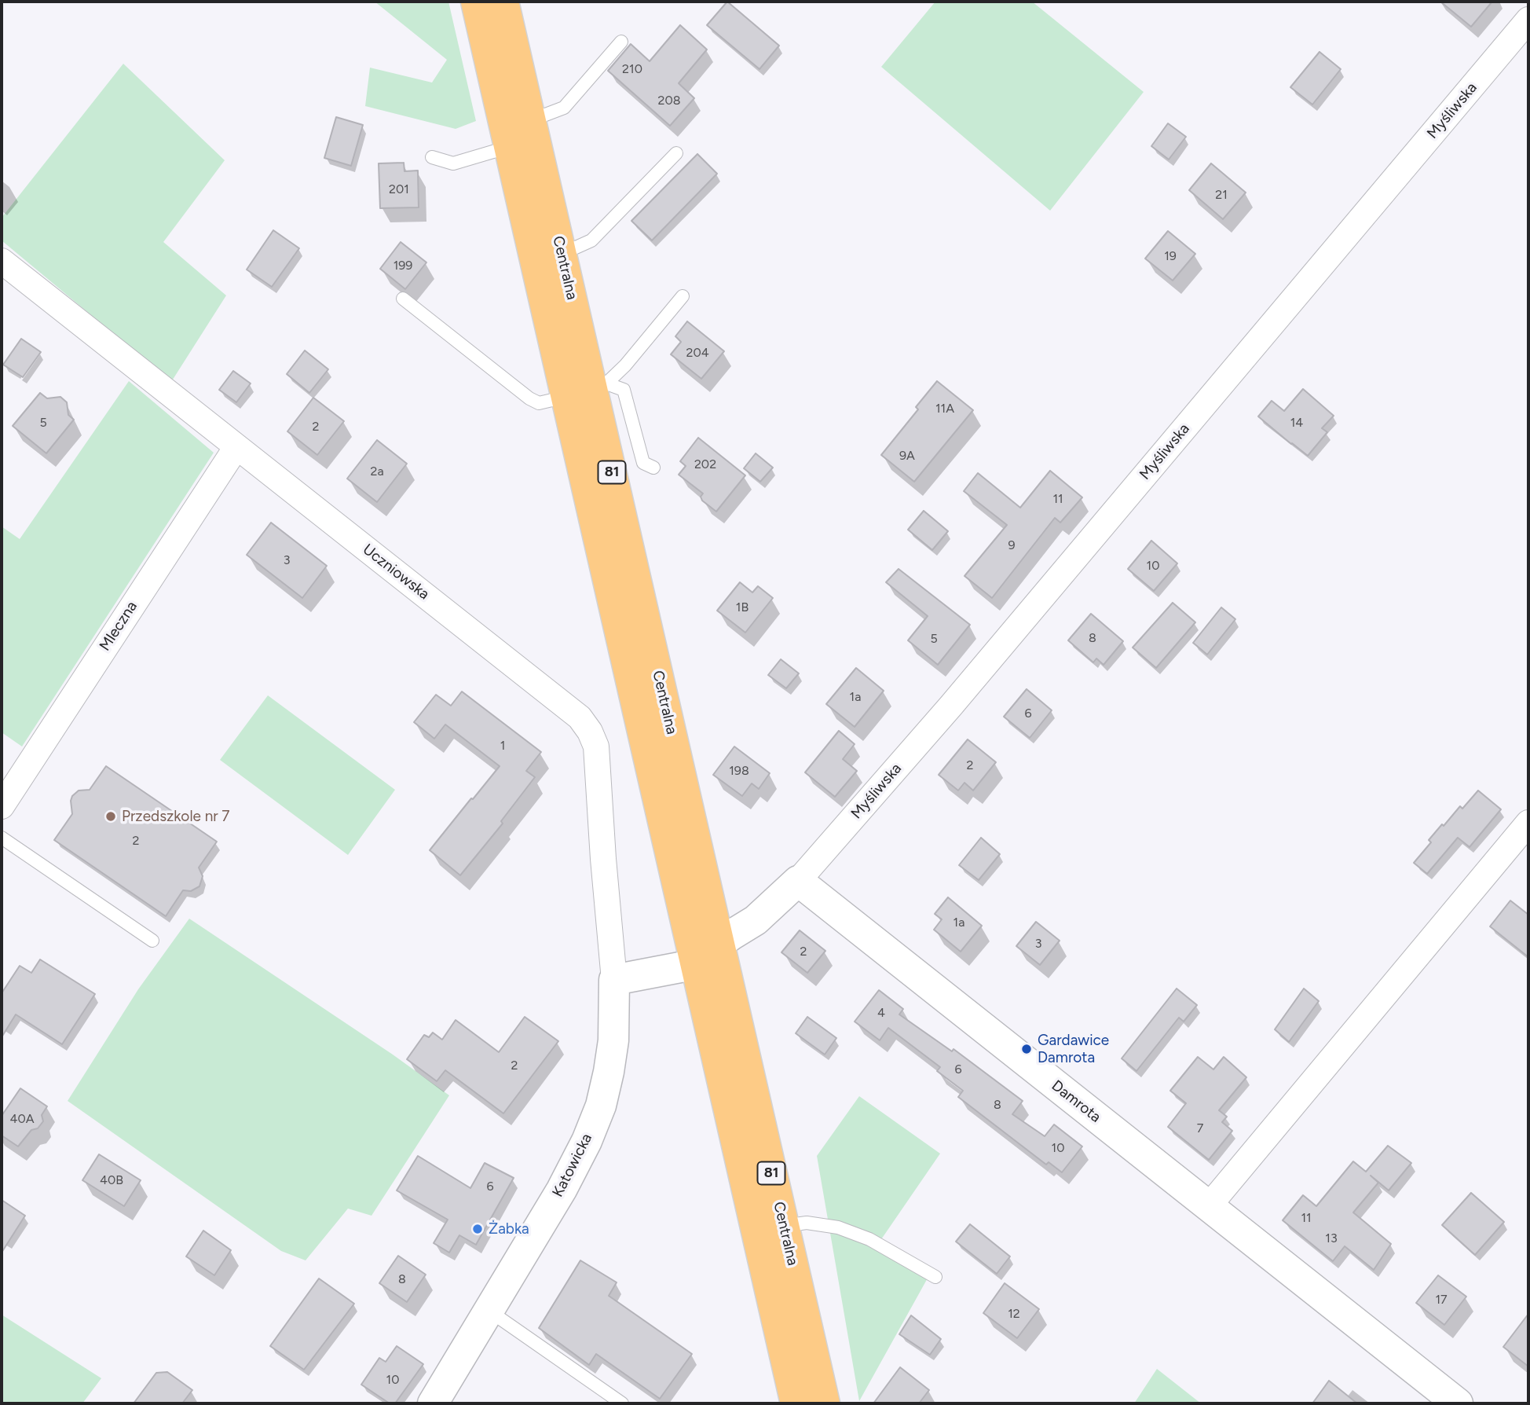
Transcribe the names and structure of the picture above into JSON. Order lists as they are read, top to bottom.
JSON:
{
  "streets": {
    "main road": ["Centralna", "81"],
    "street": [
      "Myśliwska",
      "Uczniowska",
      "Mleczna",
      "Damrota",
      "Katowicka"
    ]
  },
  "crossings": [
    ["Myśliwska", "Damrota"],
    ["Uczniowska", "Mleczna"],
    ["Uczniowska", "Katowicka"]
  ],
  "places": ["Przedszkole nr 7", "Gardawice Damrota", "Żabka"],
  "house_numbers": [
    "210",
    "208",
    "201",
    "21",
    "19",
    "199",
    "204",
    "11A",
    "5",
    "14",
    "2",
    "9A",
    "202",
    "2a",
    "11",
    "9",
    "3",
    "10",
    "1B",
    "8",
    "5",
    "1a",
    "6",
    "1",
    "2",
    "198",
    "2",
    "1a",
    "3",
    "2",
    "4",
    "2",
    "6",
    "8",
    "40A",
    "7",
    "10",
    "40B",
    "6",
    "11",
    "13",
    "8",
    "17",
    "12",
    "10"
  ]
}
